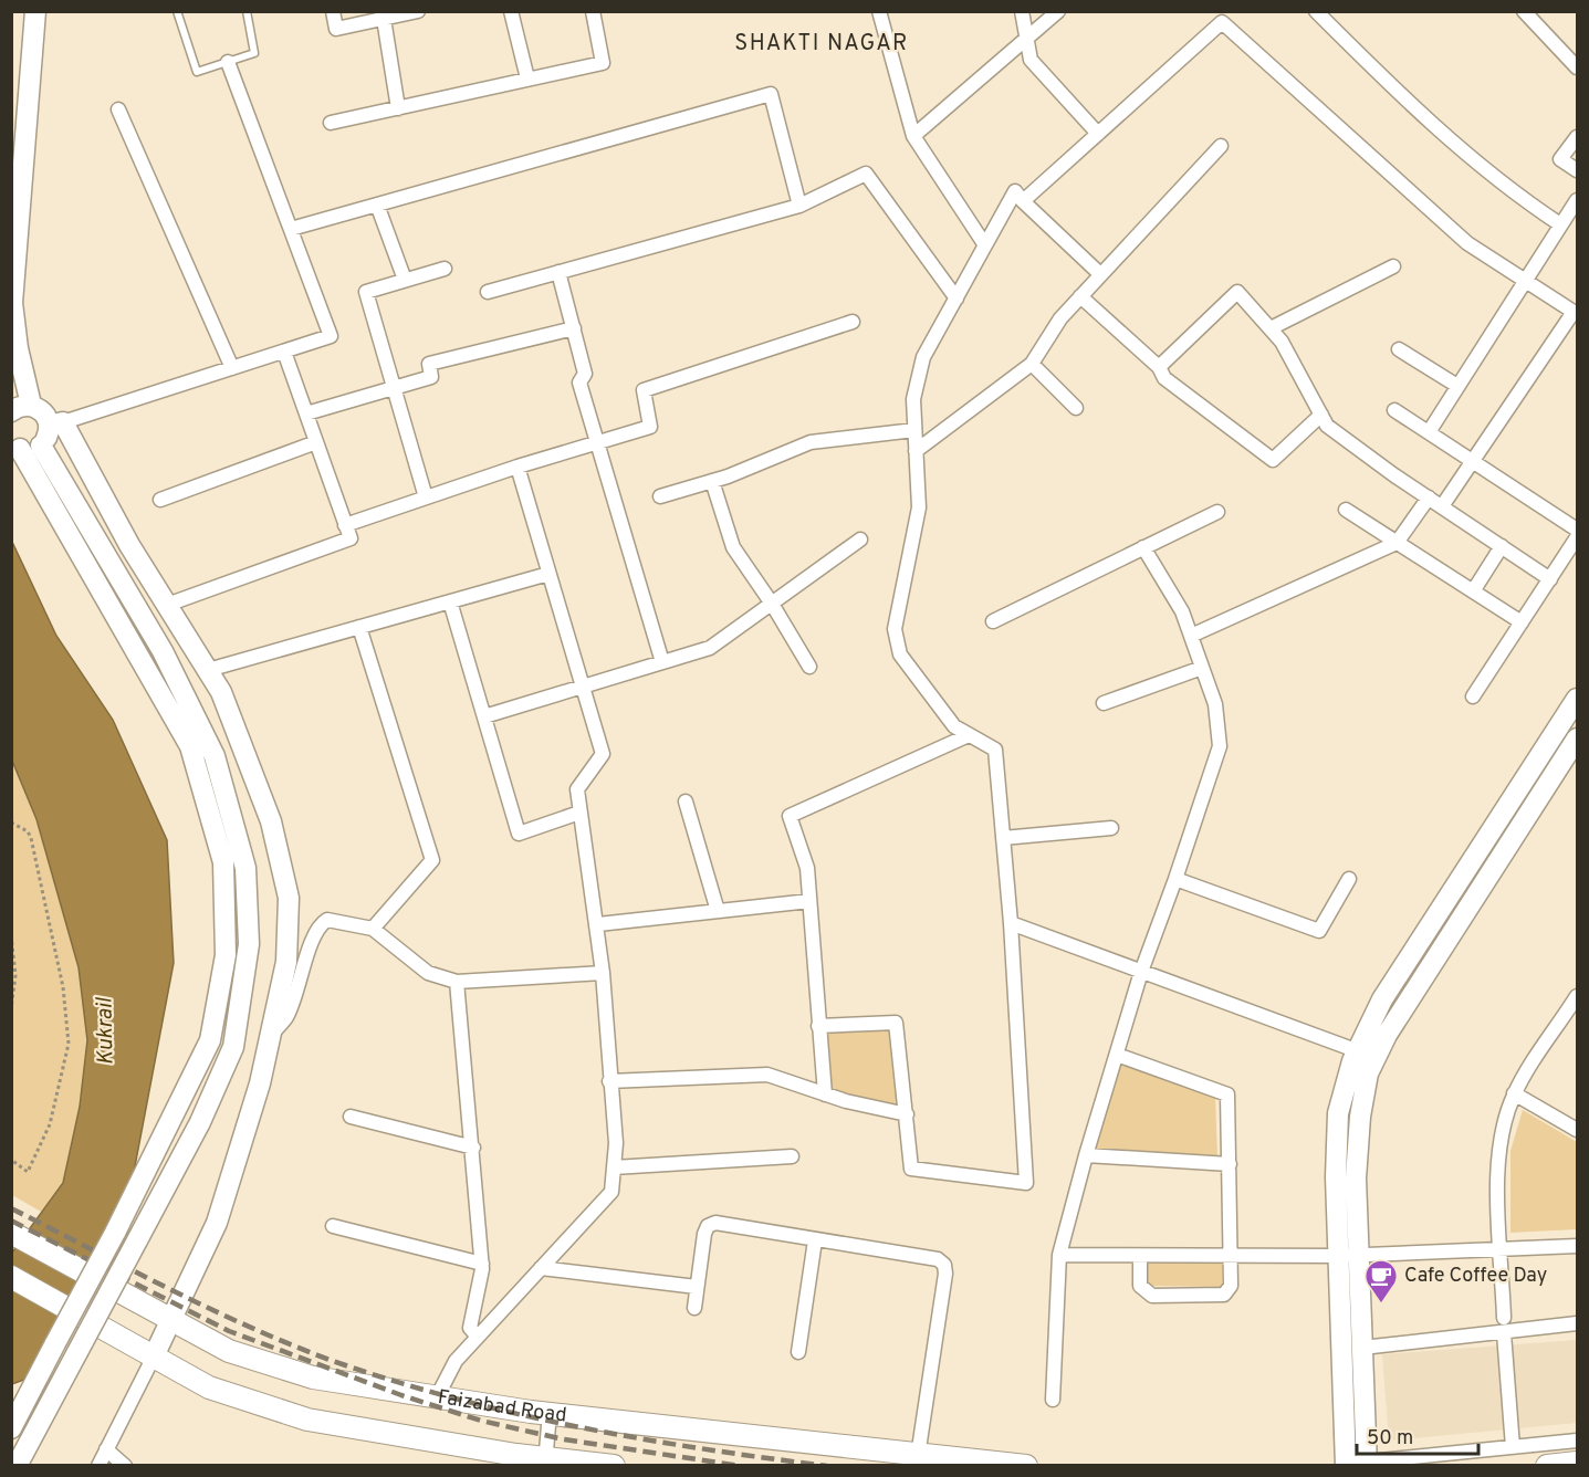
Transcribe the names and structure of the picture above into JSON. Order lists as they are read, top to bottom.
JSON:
{
  "streets": {
    "main road": ["Faizabad Road"]
  },
  "districts": ["SHAKTI NAGAR"],
  "water": ["Kukrail"],
  "places": {
    "cafe": ["Cafe Coffee Day"]
  },
  "scale_bar": "50 m"
}
